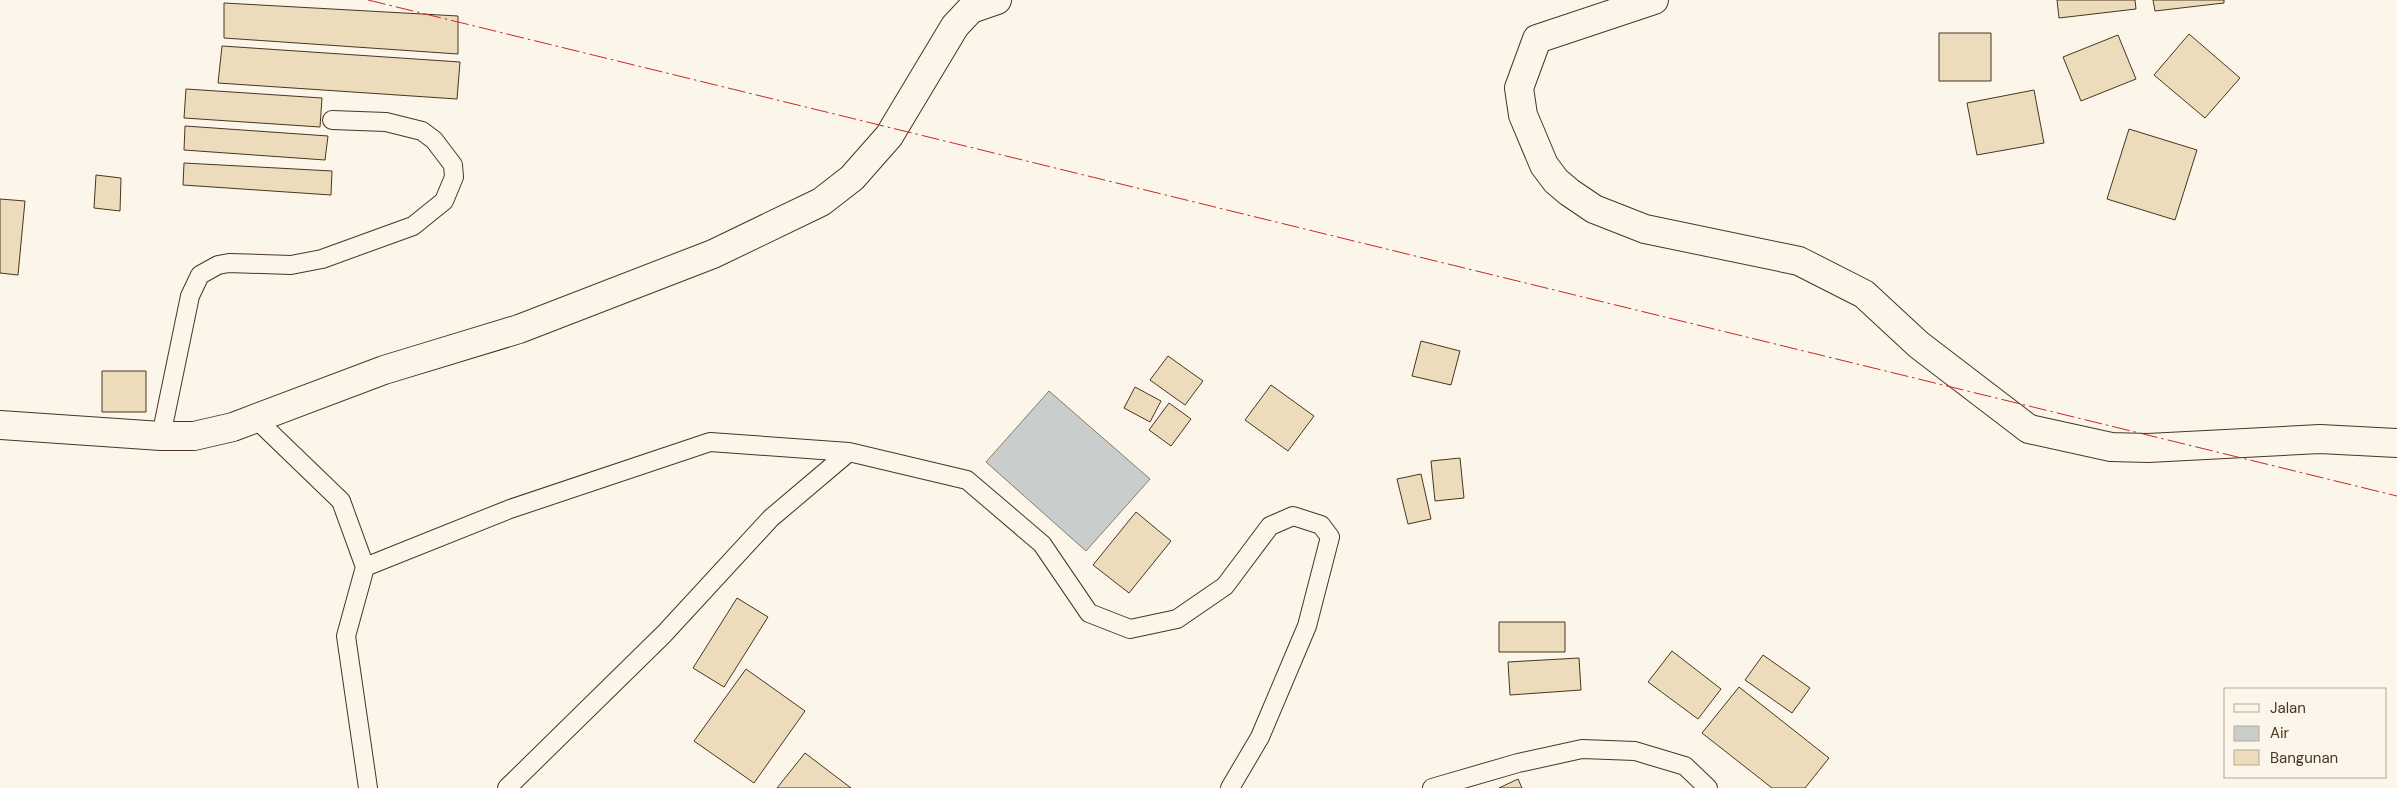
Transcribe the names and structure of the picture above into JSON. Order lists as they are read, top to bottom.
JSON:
{
  "legend": ["Jalan", "Air", "Bangunan"]
}
